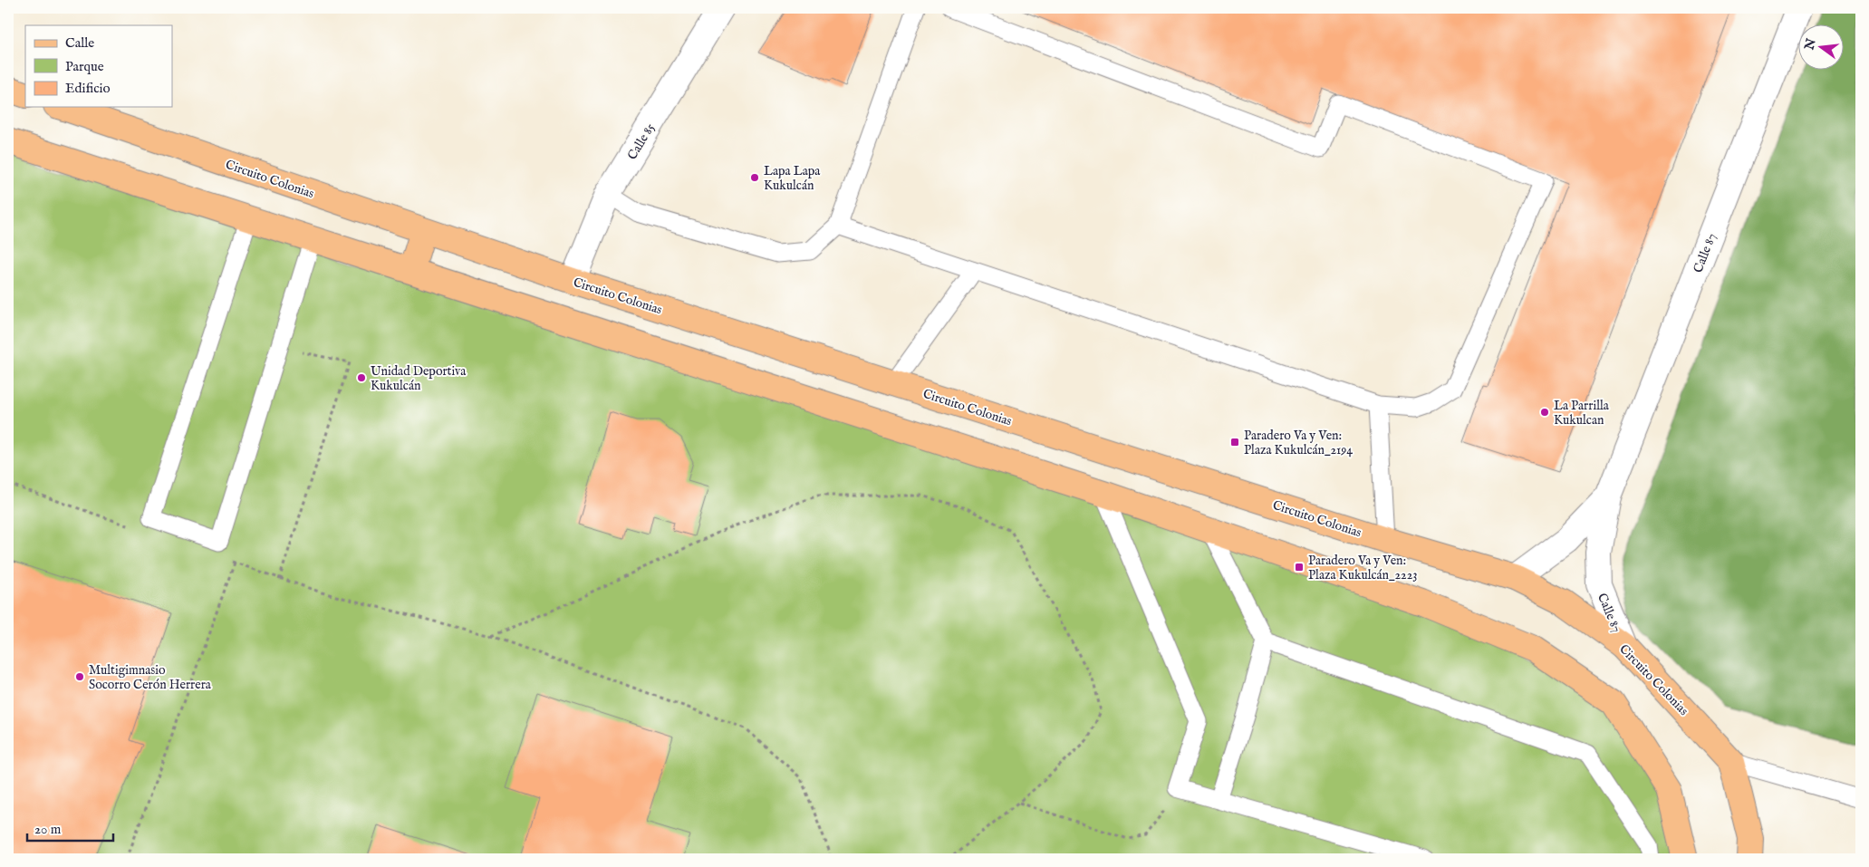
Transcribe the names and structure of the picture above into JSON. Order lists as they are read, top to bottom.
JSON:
{
  "streets": {
    "main road": ["Circuito Colonias"],
    "street": ["Calle 85", "Calle 87"]
  },
  "crossings": [
    ["Calle 85", "Circuito Colonias"],
    ["Circuito Colonias", "Calle 87"]
  ],
  "places": {
    "other": [
      "Lapa Lapa Kukulcán",
      "Unidad Deportiva Kukulcán",
      "La Parrilla Kukulcan",
      "Multigimnasio Socorro Cerón Herrera"
    ],
    "transit": ["Paradero Va y Ven: Plaza Kukulcán_2194", "Paradero Va y Ven: Plaza Kukulcán_2223"]
  },
  "legend": ["Calle", "Parque", "Edificio"],
  "scale_bar": "20 m",
  "north": "left"
}
